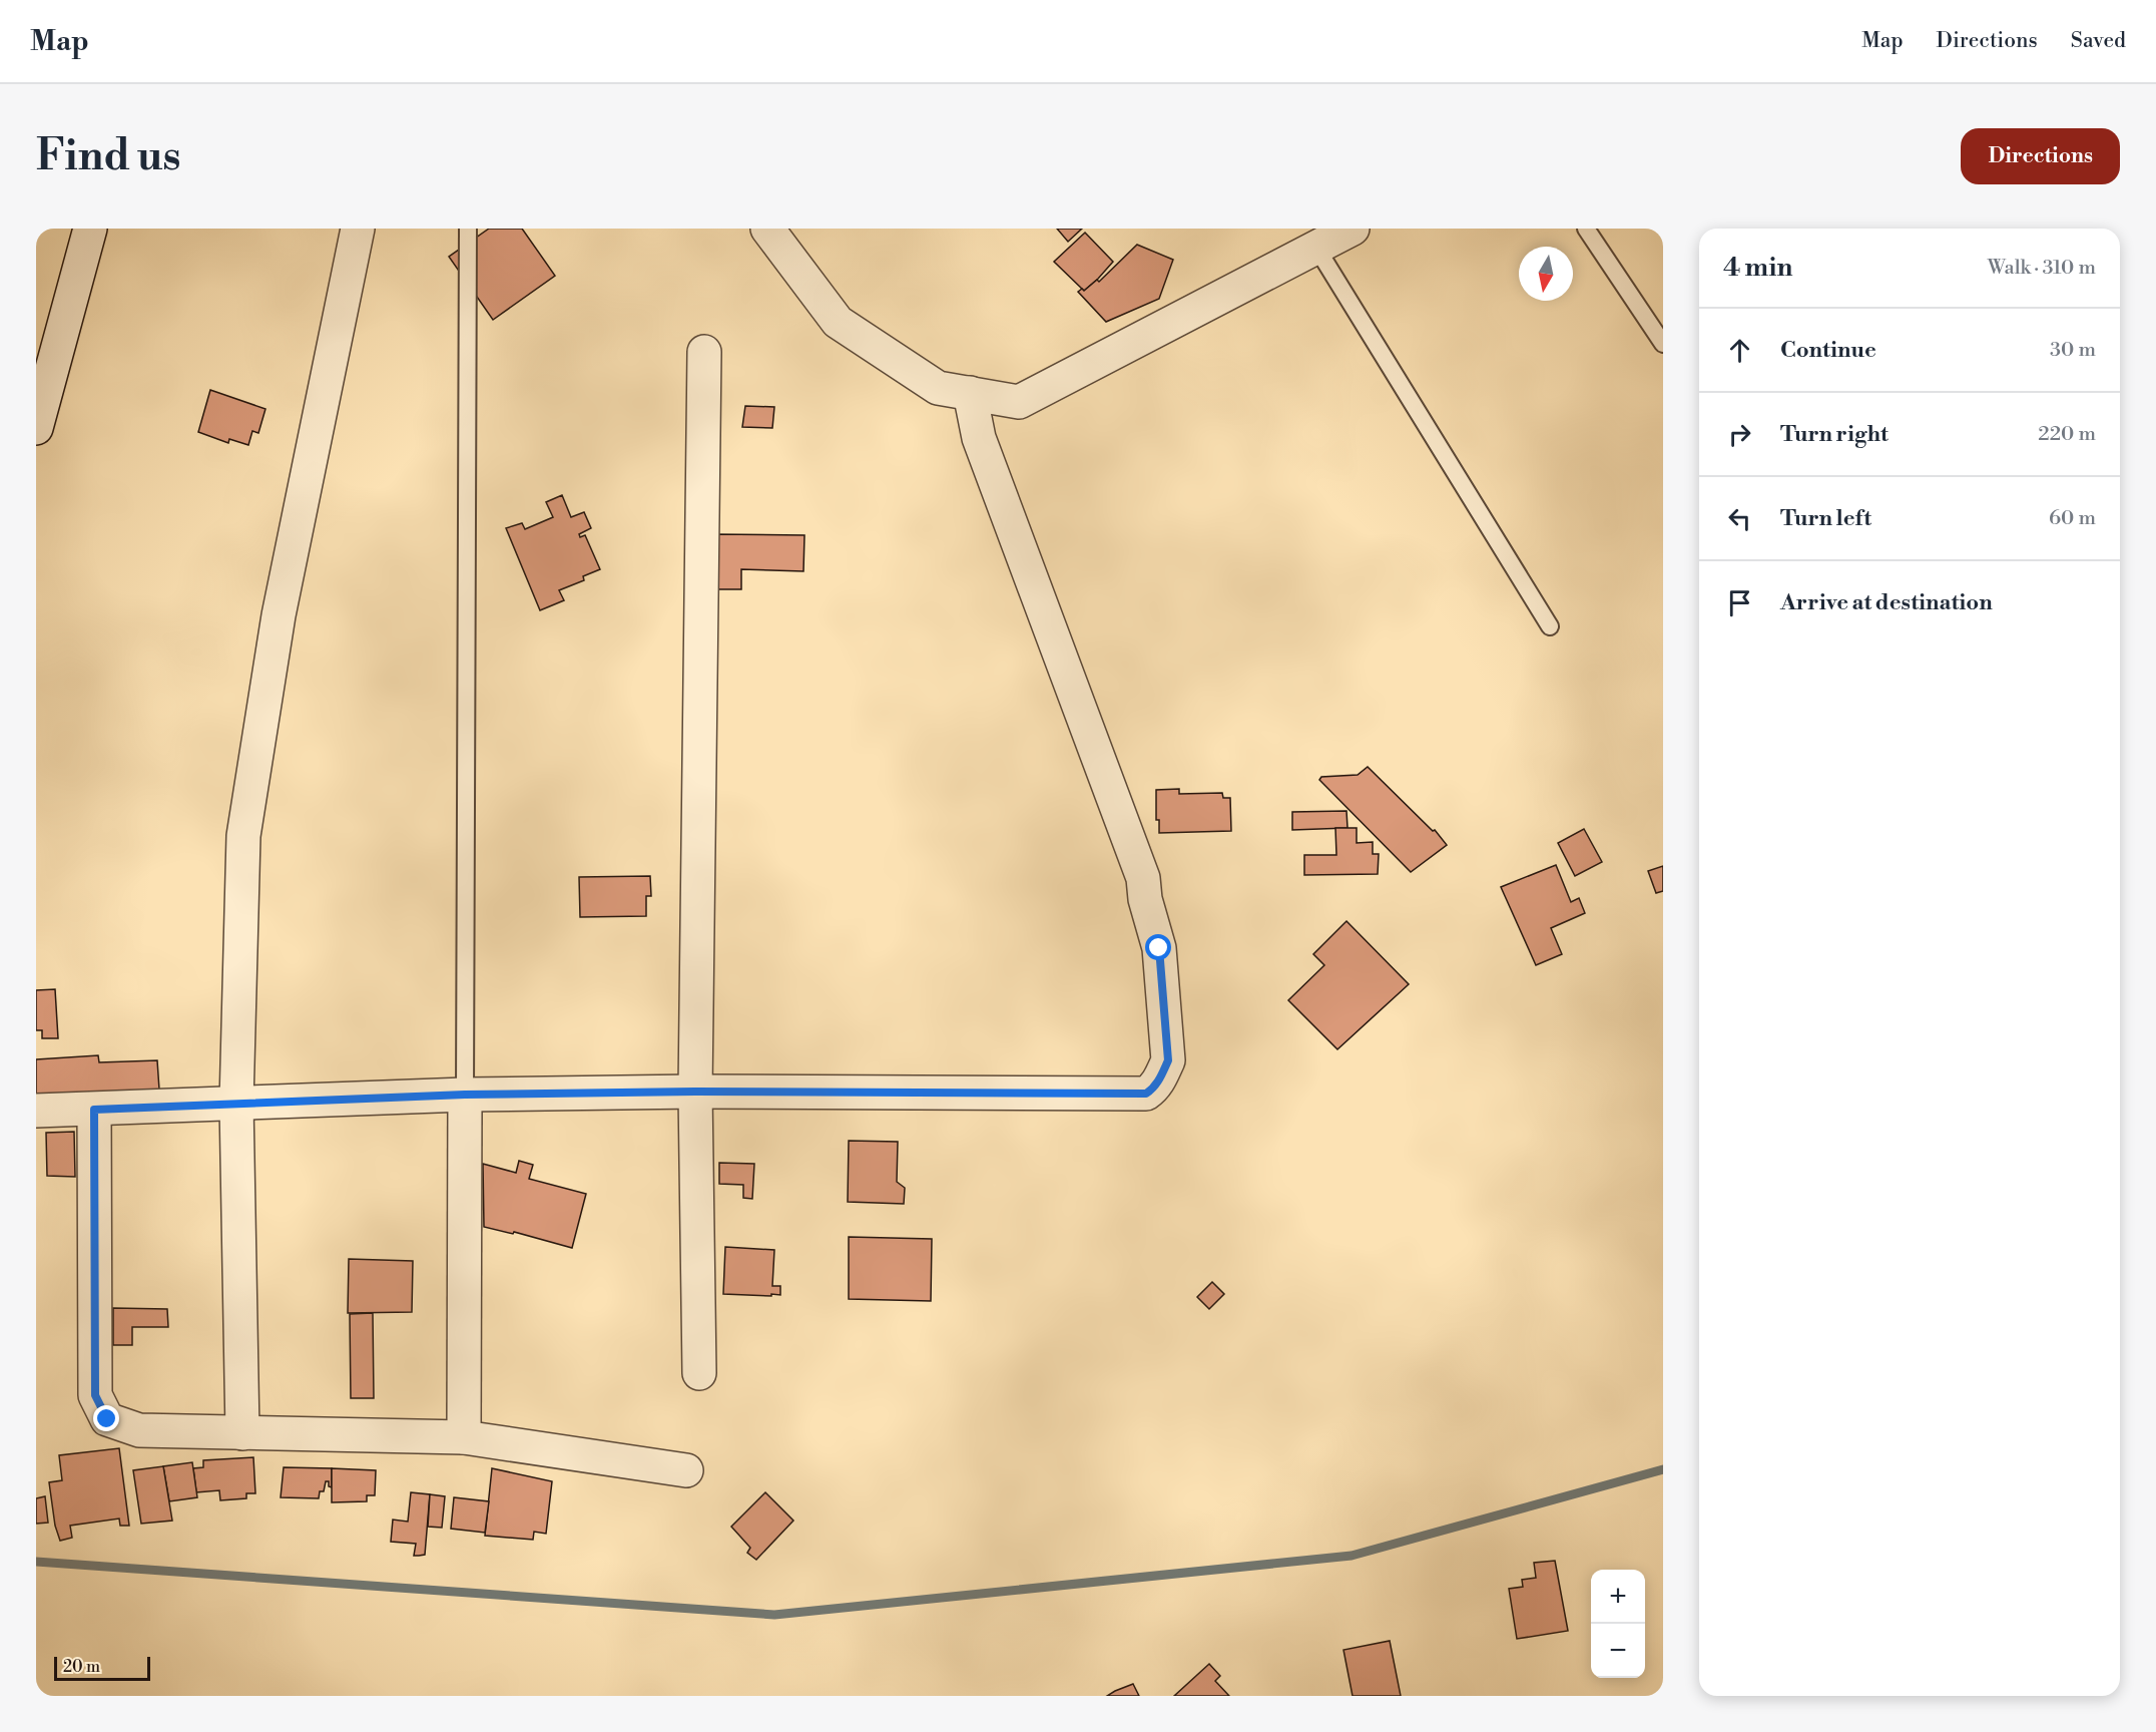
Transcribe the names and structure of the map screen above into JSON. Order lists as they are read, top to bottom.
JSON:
{
  "scale_bar": "20 m",
  "north": "bottom",
  "page": {
    "header": "Map",
    "nav": ["Map", "Directions", "Saved"],
    "buttons": "Directions",
    "title": "Find us",
    "heading": ["4 min", "Walk · 310 m"],
    "list": [
      ["Continue", "30 m"],
      ["Turn right", "220 m"],
      ["Turn left", "60 m"],
      "Arrive at destination"
    ],
    "map_buttons": ["+", "−"],
    "scale": "20 m"
  }
}
